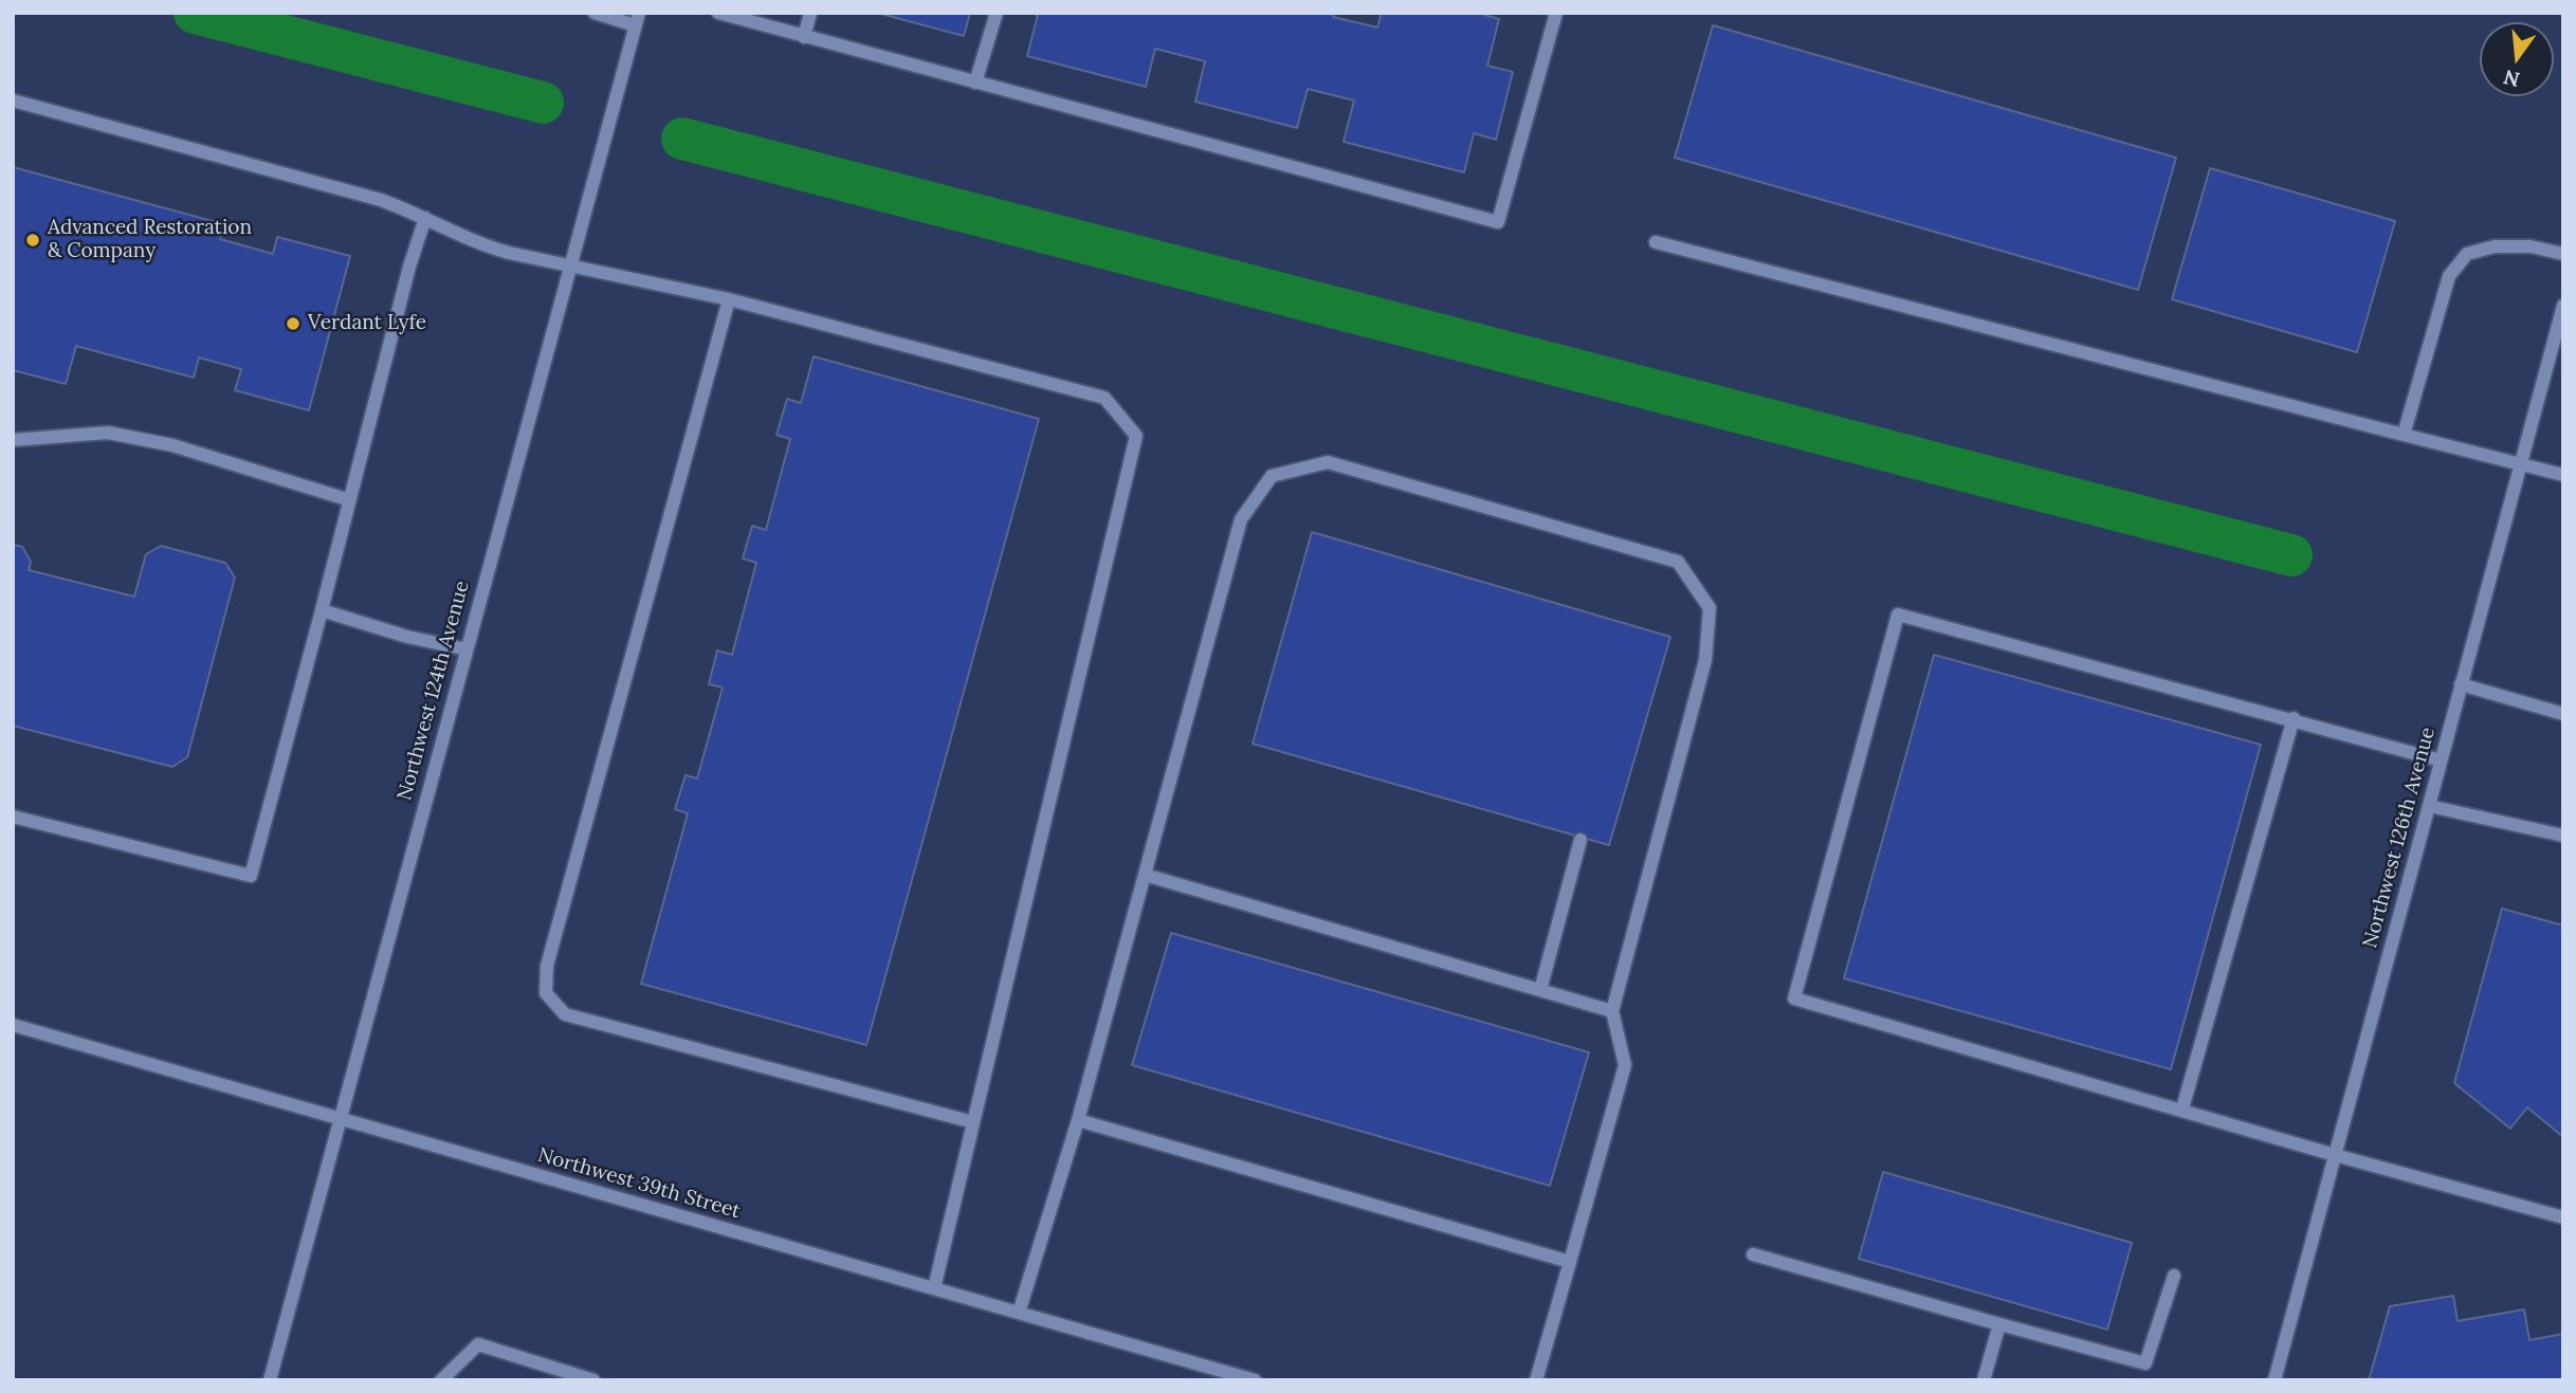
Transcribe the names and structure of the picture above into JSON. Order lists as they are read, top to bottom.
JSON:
{
  "streets": {
    "street": ["Northwest 124th Avenue", "Northwest 126th Avenue", "Northwest 39th Street"]
  },
  "crossings": [
    ["Northwest 124th Avenue", "Northwest 39th Street"]
  ],
  "places": ["Advanced Restoration & Company", "Verdant Lyfe"],
  "north": "bottom"
}
